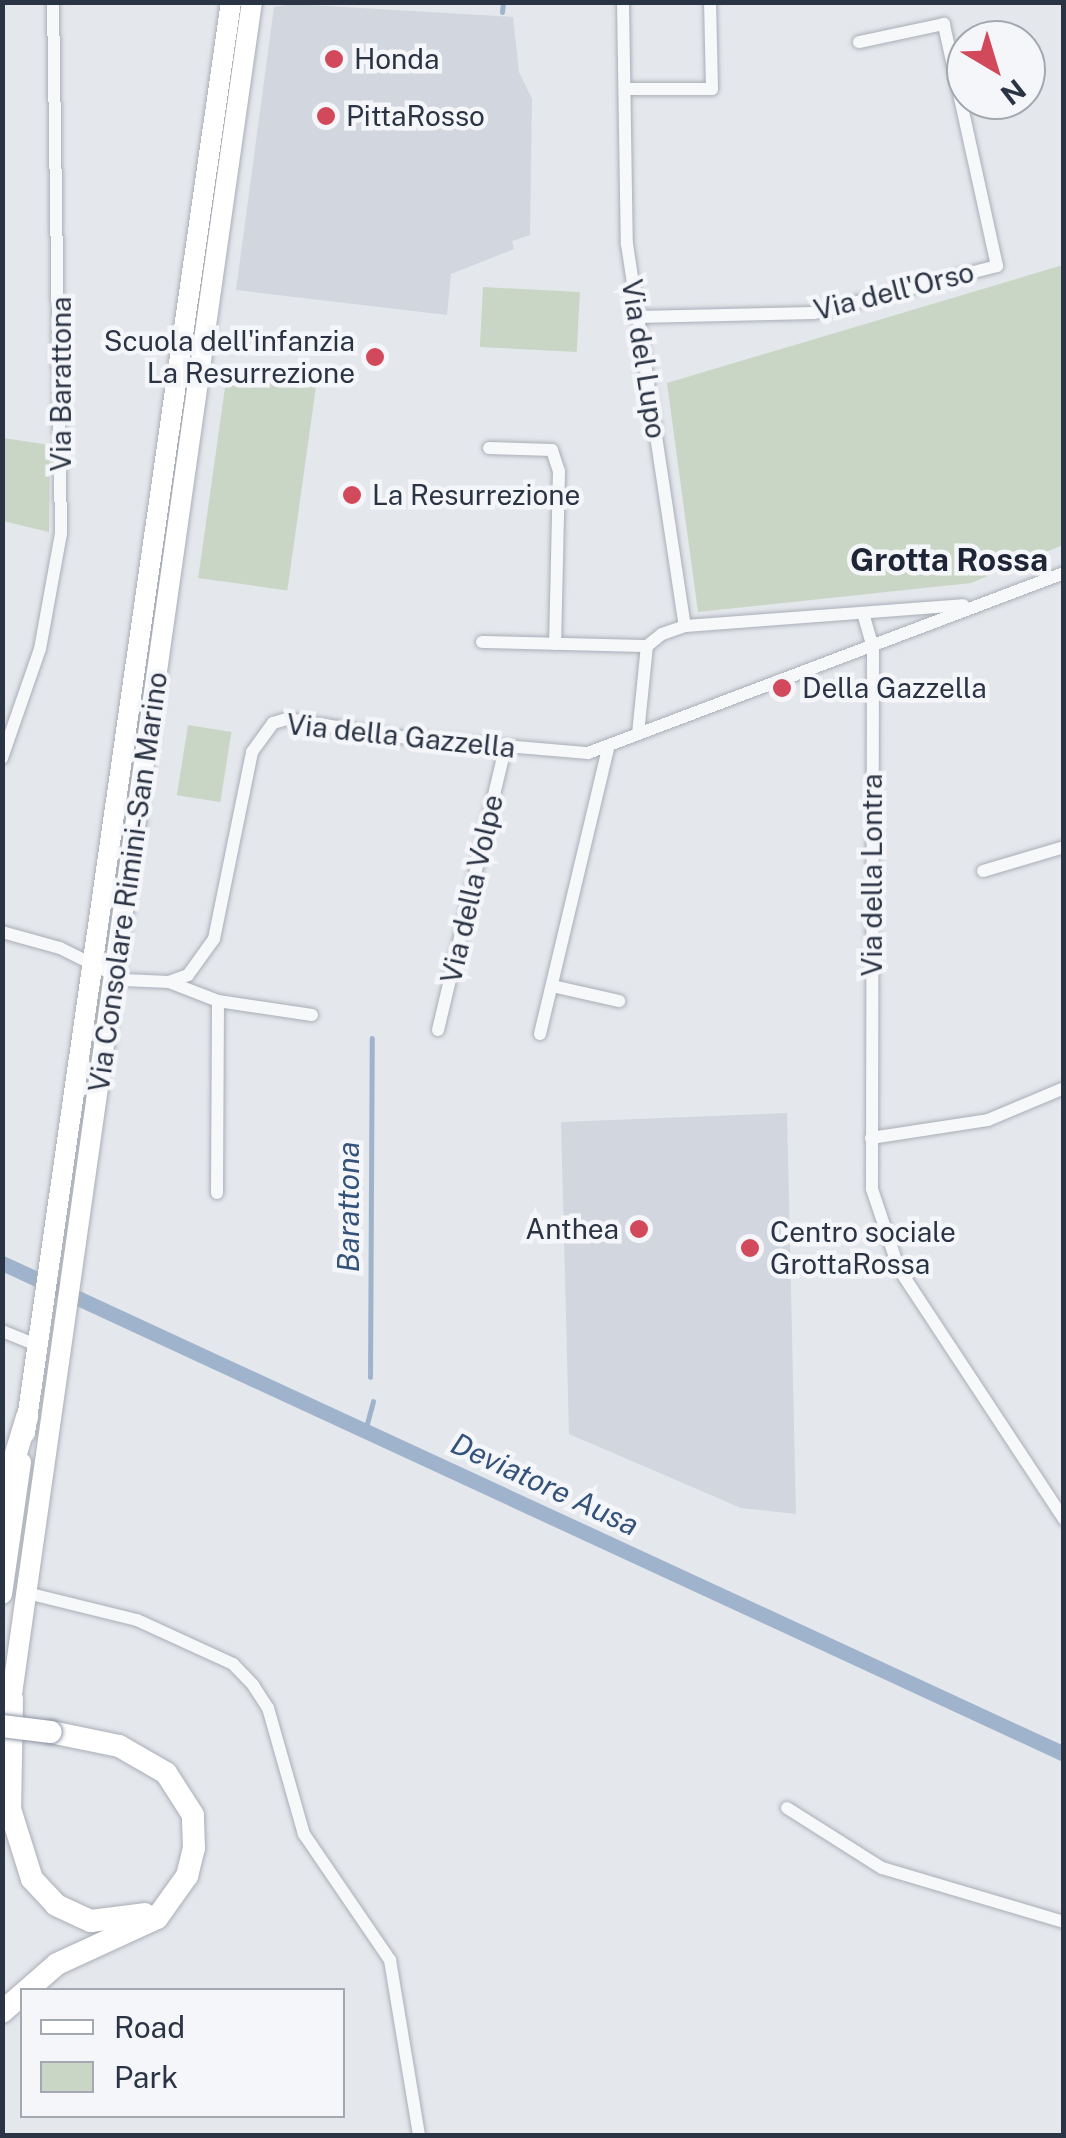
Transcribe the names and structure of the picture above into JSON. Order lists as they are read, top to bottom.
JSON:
{
  "streets": {
    "main road": ["Via Consolare Rimini-San Marino"],
    "street": [
      "Via dell'Orso",
      "Via del Lupo",
      "Via Barattona",
      "Via della Gazzella",
      "Via della Lontra",
      "Via della Volpe"
    ]
  },
  "crossings": [
    ["Via dell'Orso", "Via del Lupo"],
    ["Via del Lupo", "Via della Gazzella"],
    ["Via della Gazzella", "Via della Lontra"],
    ["Via della Gazzella", "Via della Volpe"]
  ],
  "districts": ["Grotta Rossa"],
  "water": ["Barattona", "Deviatore Ausa"],
  "places": [
    "Honda",
    "PittaRosso",
    "Scuola dell'infanzia La Resurrezione",
    "La Resurrezione",
    "Della Gazzella",
    "Anthea",
    "Centro sociale GrottaRossa"
  ],
  "legend": ["Road", "Park"],
  "north": "bottom right"
}
